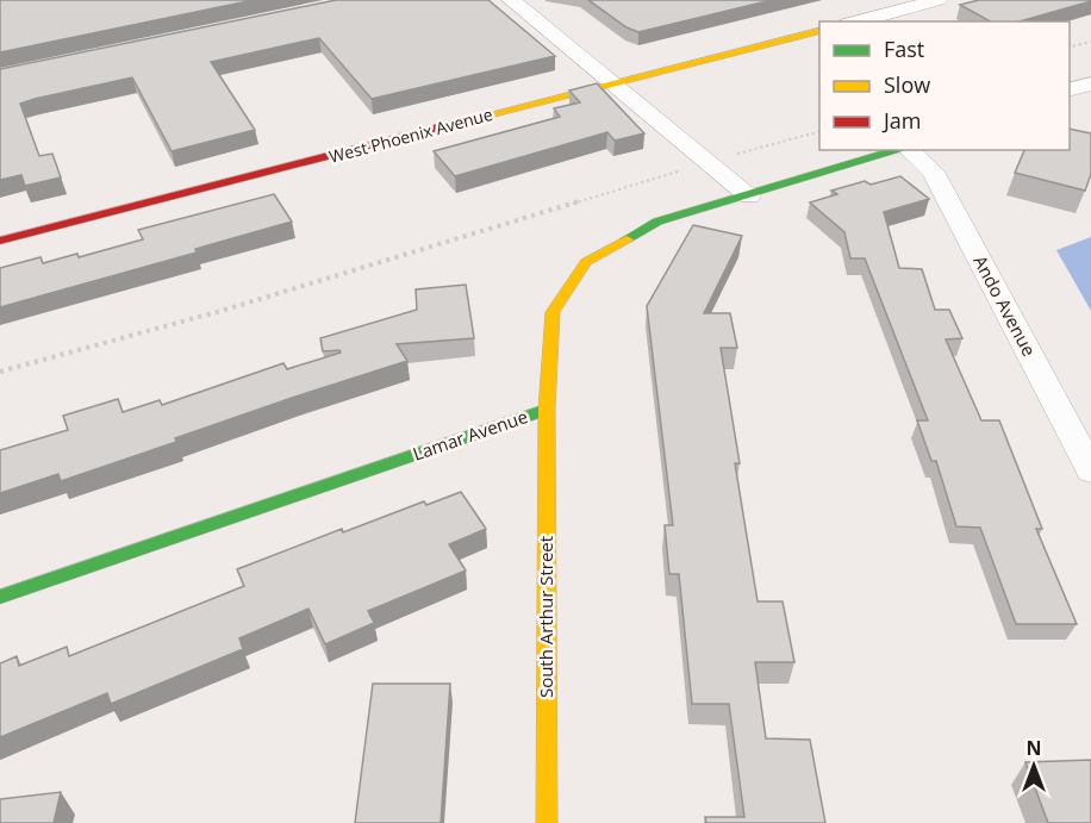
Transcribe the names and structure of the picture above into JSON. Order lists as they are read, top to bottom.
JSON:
{
  "streets": {
    "street": [
      "West Phoenix Avenue",
      "Ando Avenue",
      "Lamar Avenue",
      "South Arthur Street"
    ]
  },
  "crossings": [
    ["Lamar Avenue", "South Arthur Street"]
  ],
  "legend": ["Fast", "Slow", "Jam"],
  "north": "top"
}
